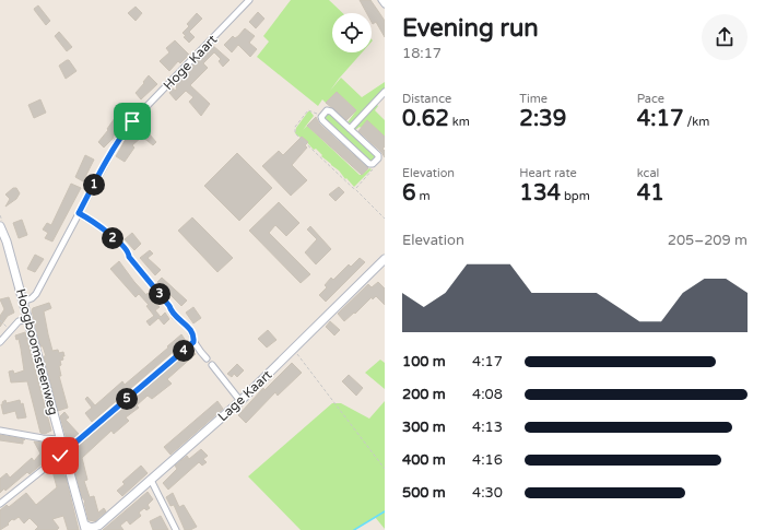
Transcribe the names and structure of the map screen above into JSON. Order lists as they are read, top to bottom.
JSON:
{
  "streets": {
    "street": ["Hoge Kaart", "Hoogboomsteenweg", "Lage Kaart"]
  },
  "crossings": [
    ["Hoge Kaart", "Hoogboomsteenweg"],
    ["Hoogboomsteenweg", "Lage Kaart"]
  ],
  "page": {
    "heading": ["Evening run", "18:17"],
    "stats": [
      ["Distance", "0.62 km"],
      ["Time", "2:39"],
      ["Pace", "4:17 /km"],
      ["Elevation", "6 m"],
      ["Heart rate", "134 bpm"],
      ["kcal", "41"]
    ],
    "pins": [
      "1",
      "2",
      "3",
      "4",
      "5"
    ],
    "chart": ["Elevation", "205–209 m"],
    "list": [
      {
        "name": "100 m",
        "note": "4:17"
      },
      {
        "name": "200 m",
        "note": "4:08"
      },
      {
        "name": "300 m",
        "note": "4:13"
      },
      {
        "name": "400 m",
        "note": "4:16"
      },
      {
        "name": "500 m",
        "note": "4:30"
      }
    ]
  }
}
